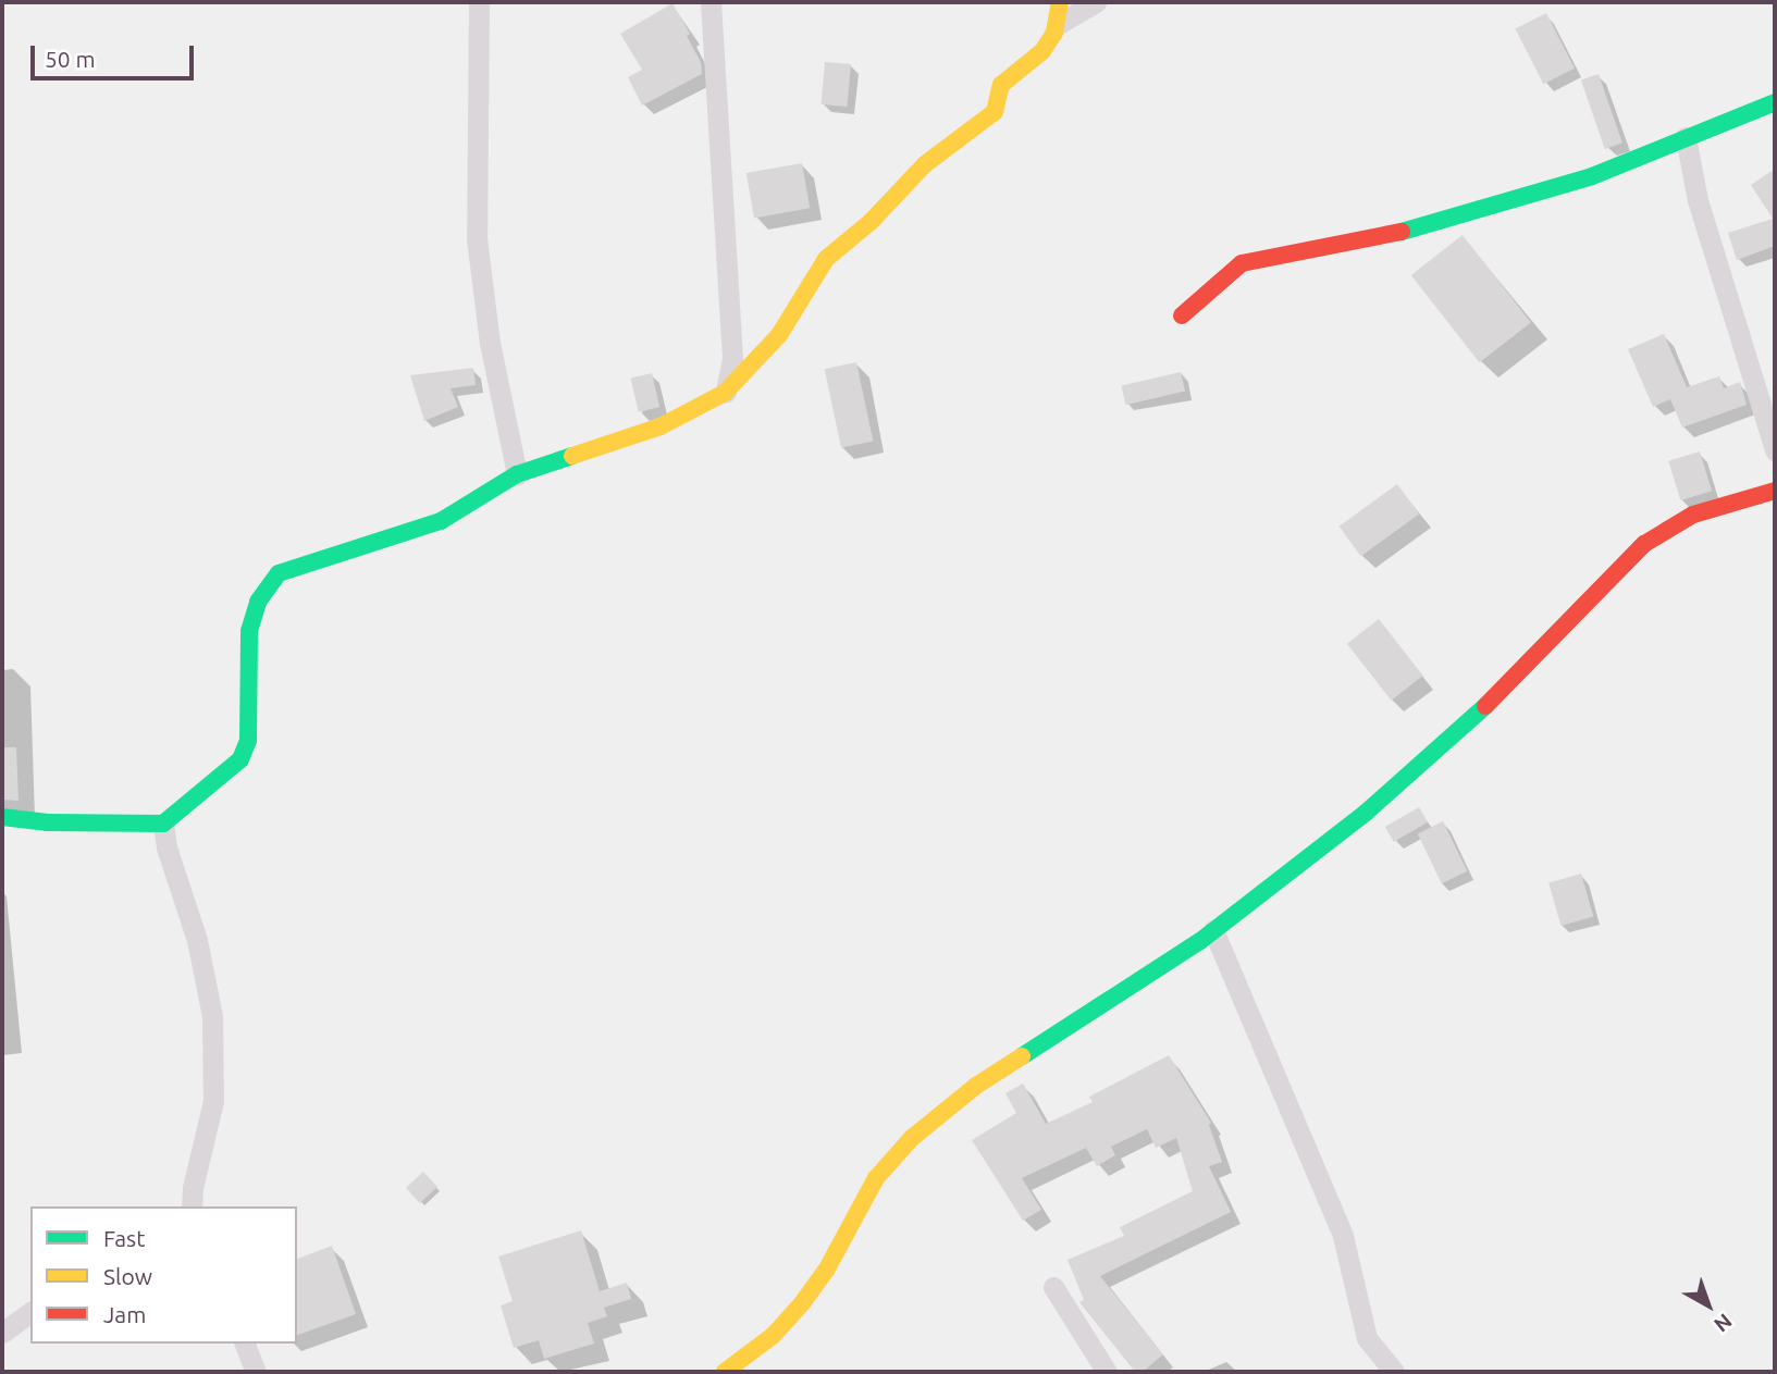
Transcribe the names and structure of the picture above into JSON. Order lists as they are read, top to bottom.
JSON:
{
  "legend": ["Fast", "Slow", "Jam"],
  "scale_bar": "50 m",
  "north": "bottom right"
}
